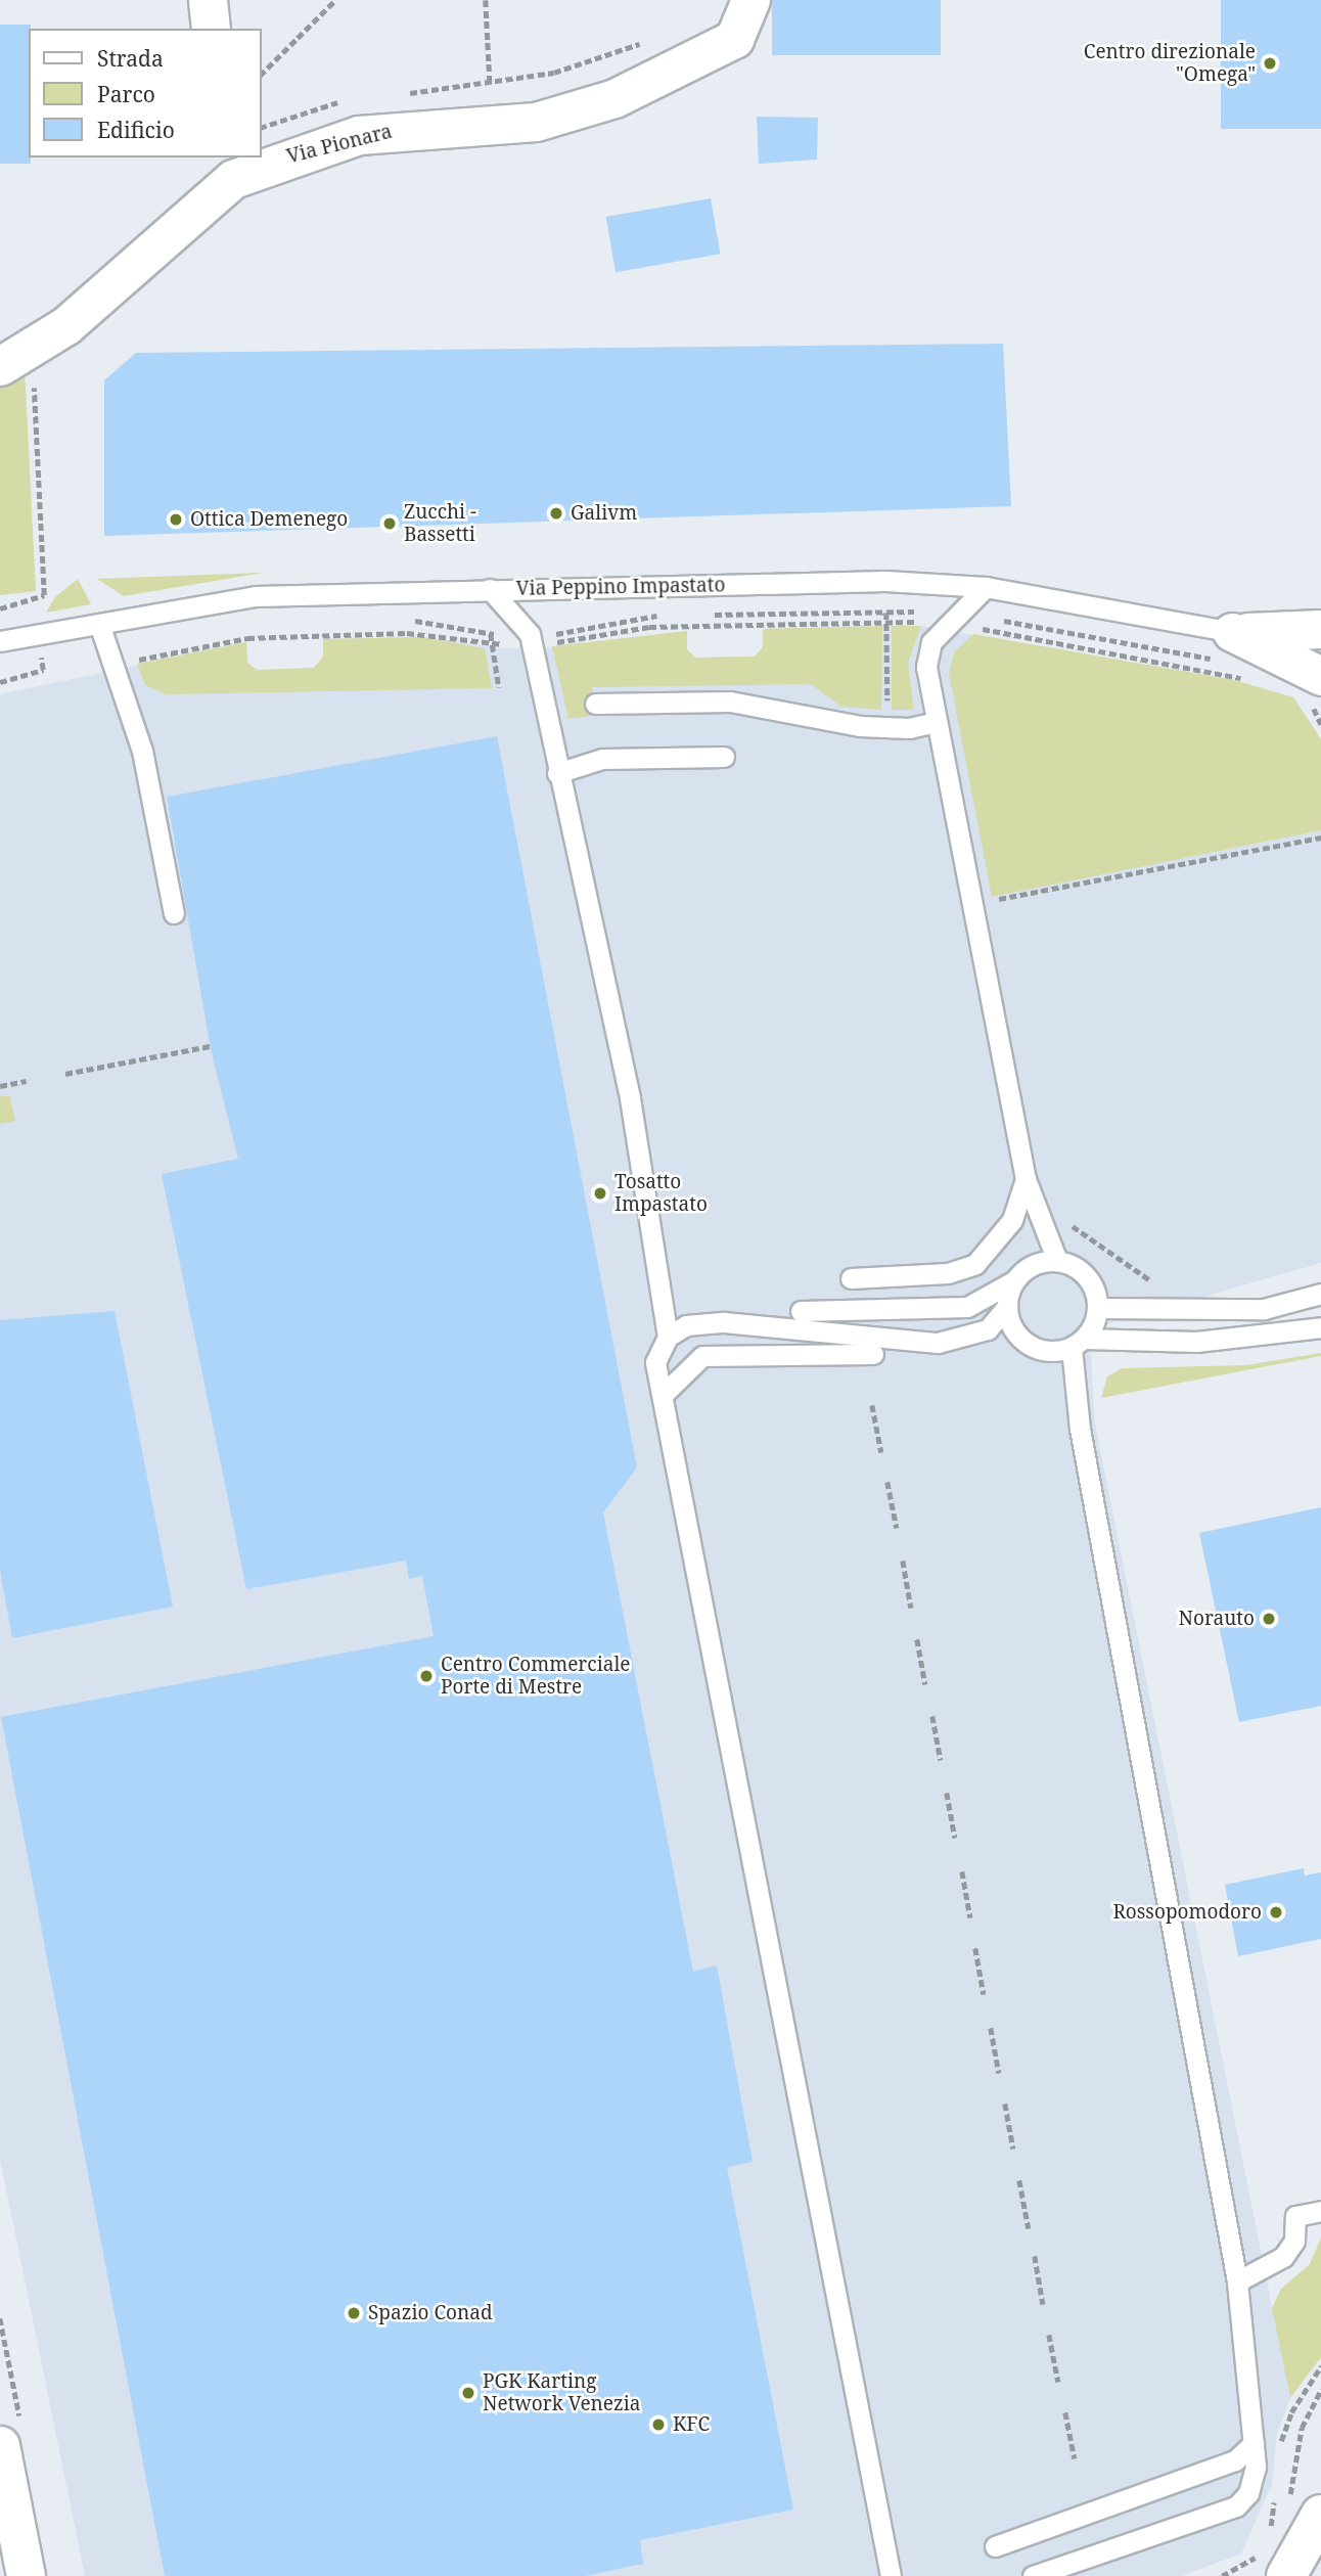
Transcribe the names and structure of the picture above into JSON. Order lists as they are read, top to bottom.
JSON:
{
  "streets": {
    "street": ["Via Pionara", "Via Peppino Impastato"]
  },
  "places": [
    "Centro direzionale \"Omega\"",
    "Galivm",
    "Ottica Demenego",
    "Zucchi - Bassetti",
    "Tosatto Impastato",
    "Norauto",
    "Centro Commerciale Porte di Mestre",
    "Rossopomodoro",
    "Spazio Conad",
    "PGK Karting Network Venezia",
    "KFC"
  ],
  "legend": ["Strada", "Parco", "Edificio"]
}
